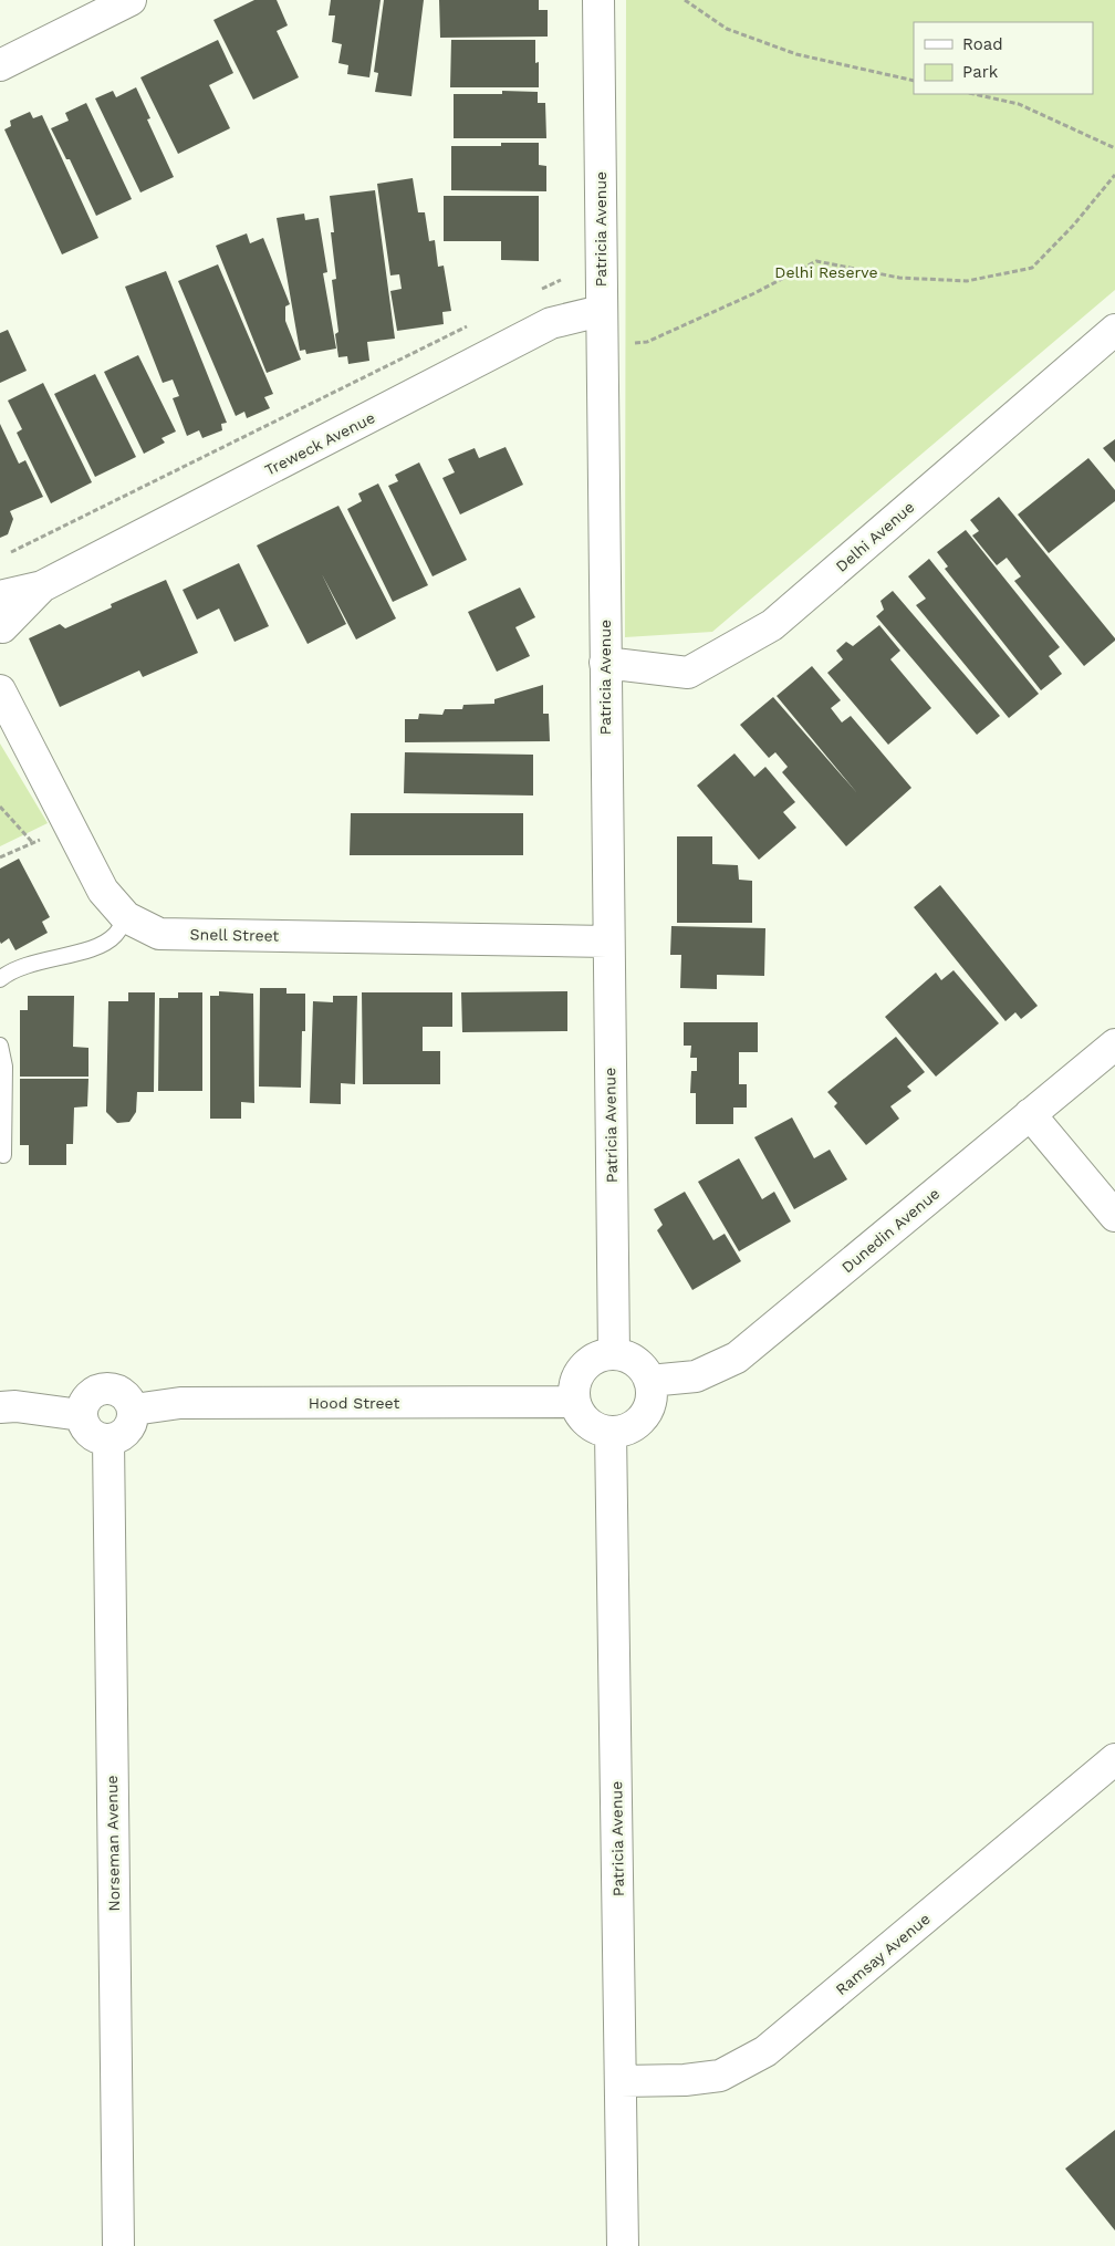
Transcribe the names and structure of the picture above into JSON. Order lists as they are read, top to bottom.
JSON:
{
  "streets": {
    "street": [
      "Patricia Avenue",
      "Treweck Avenue",
      "Delhi Avenue",
      "Snell Street",
      "Dunedin Avenue",
      "Hood Street",
      "Norseman Avenue",
      "Ramsay Avenue"
    ]
  },
  "crossings": [
    ["Patricia Avenue", "Treweck Avenue"],
    ["Patricia Avenue", "Delhi Avenue"],
    ["Patricia Avenue", "Snell Street"],
    ["Patricia Avenue", "Dunedin Avenue"],
    ["Patricia Avenue", "Hood Street"],
    ["Patricia Avenue", "Ramsay Avenue"],
    ["Dunedin Avenue", "Hood Street"],
    ["Hood Street", "Norseman Avenue"]
  ],
  "parks": ["Delhi Reserve"],
  "legend": ["Road", "Park"]
}
